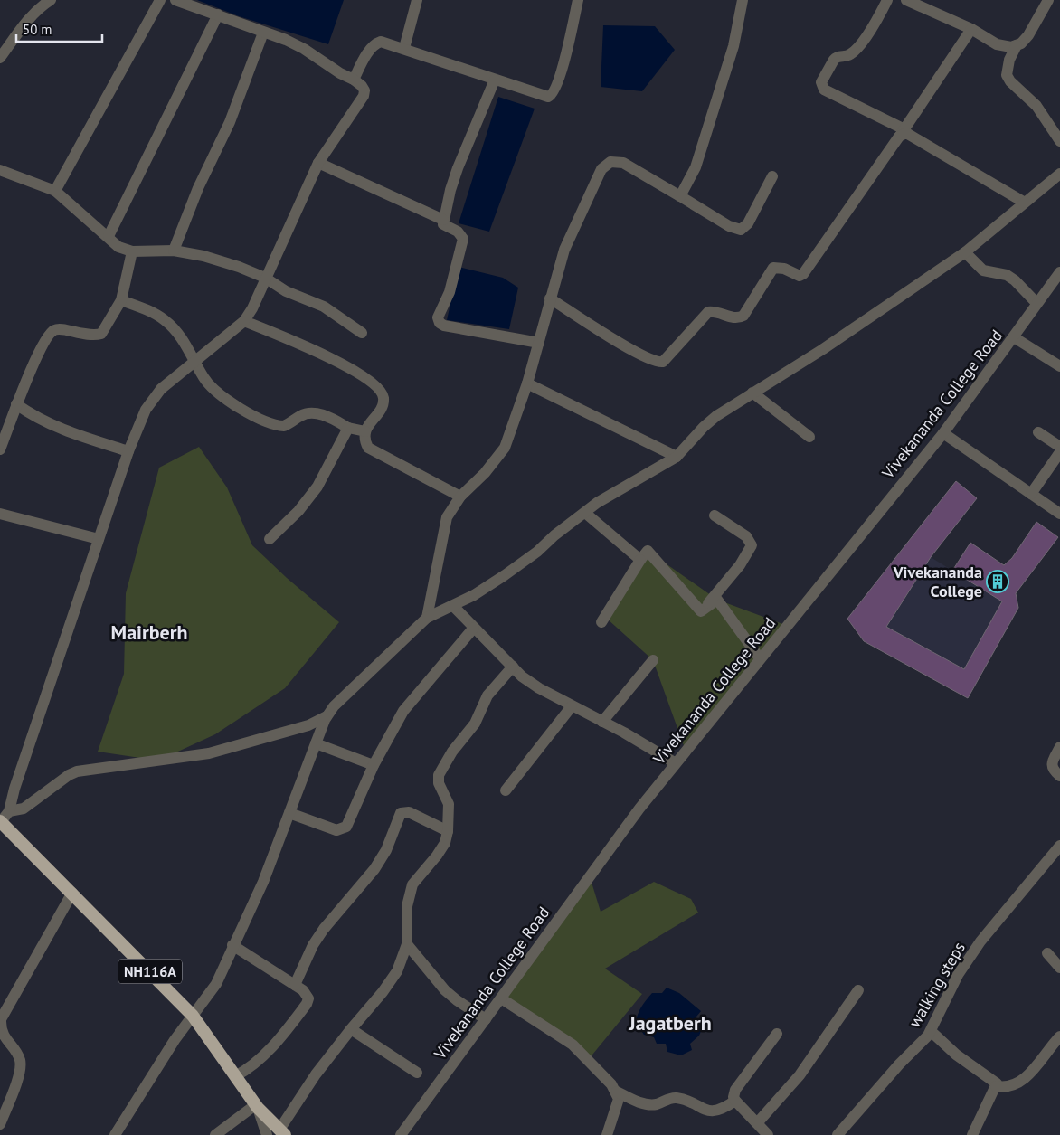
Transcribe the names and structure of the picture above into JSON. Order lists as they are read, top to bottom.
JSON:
{
  "streets": {
    "highway": ["NH116A"],
    "street": ["Vivekananda College Road", "walking steps"]
  },
  "districts": ["Mairberh", "Jagatberh"],
  "places": {
    "building": ["Vivekananda College"]
  },
  "scale_bar": "50 m"
}
